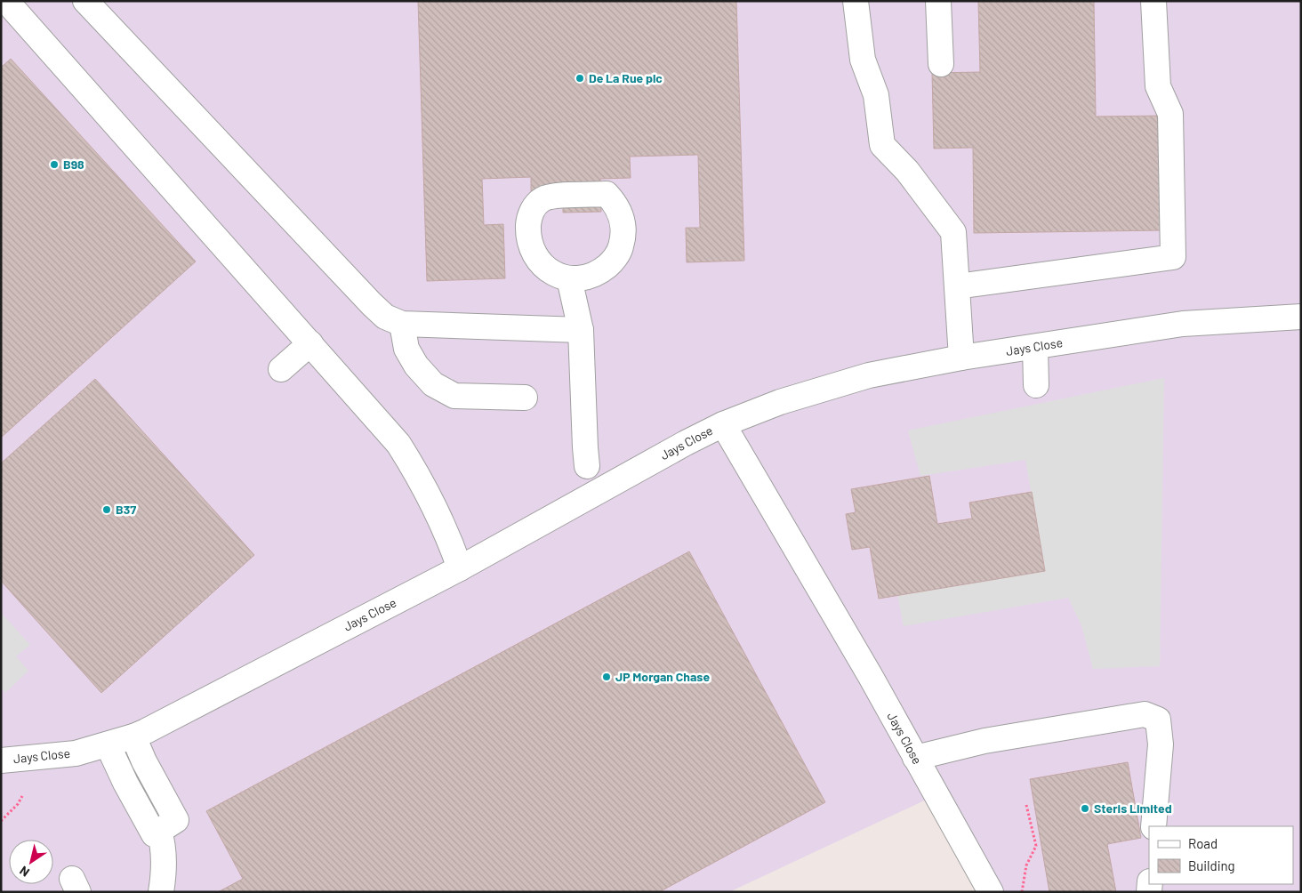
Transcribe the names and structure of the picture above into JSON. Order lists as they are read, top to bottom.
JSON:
{
  "streets": {
    "street": ["Jays Close"]
  },
  "places": [
    "De La Rue plc",
    "B98",
    "B37",
    "JP Morgan Chase",
    "Steris Limited"
  ],
  "legend": ["Road", "Building"],
  "north": "bottom left"
}
